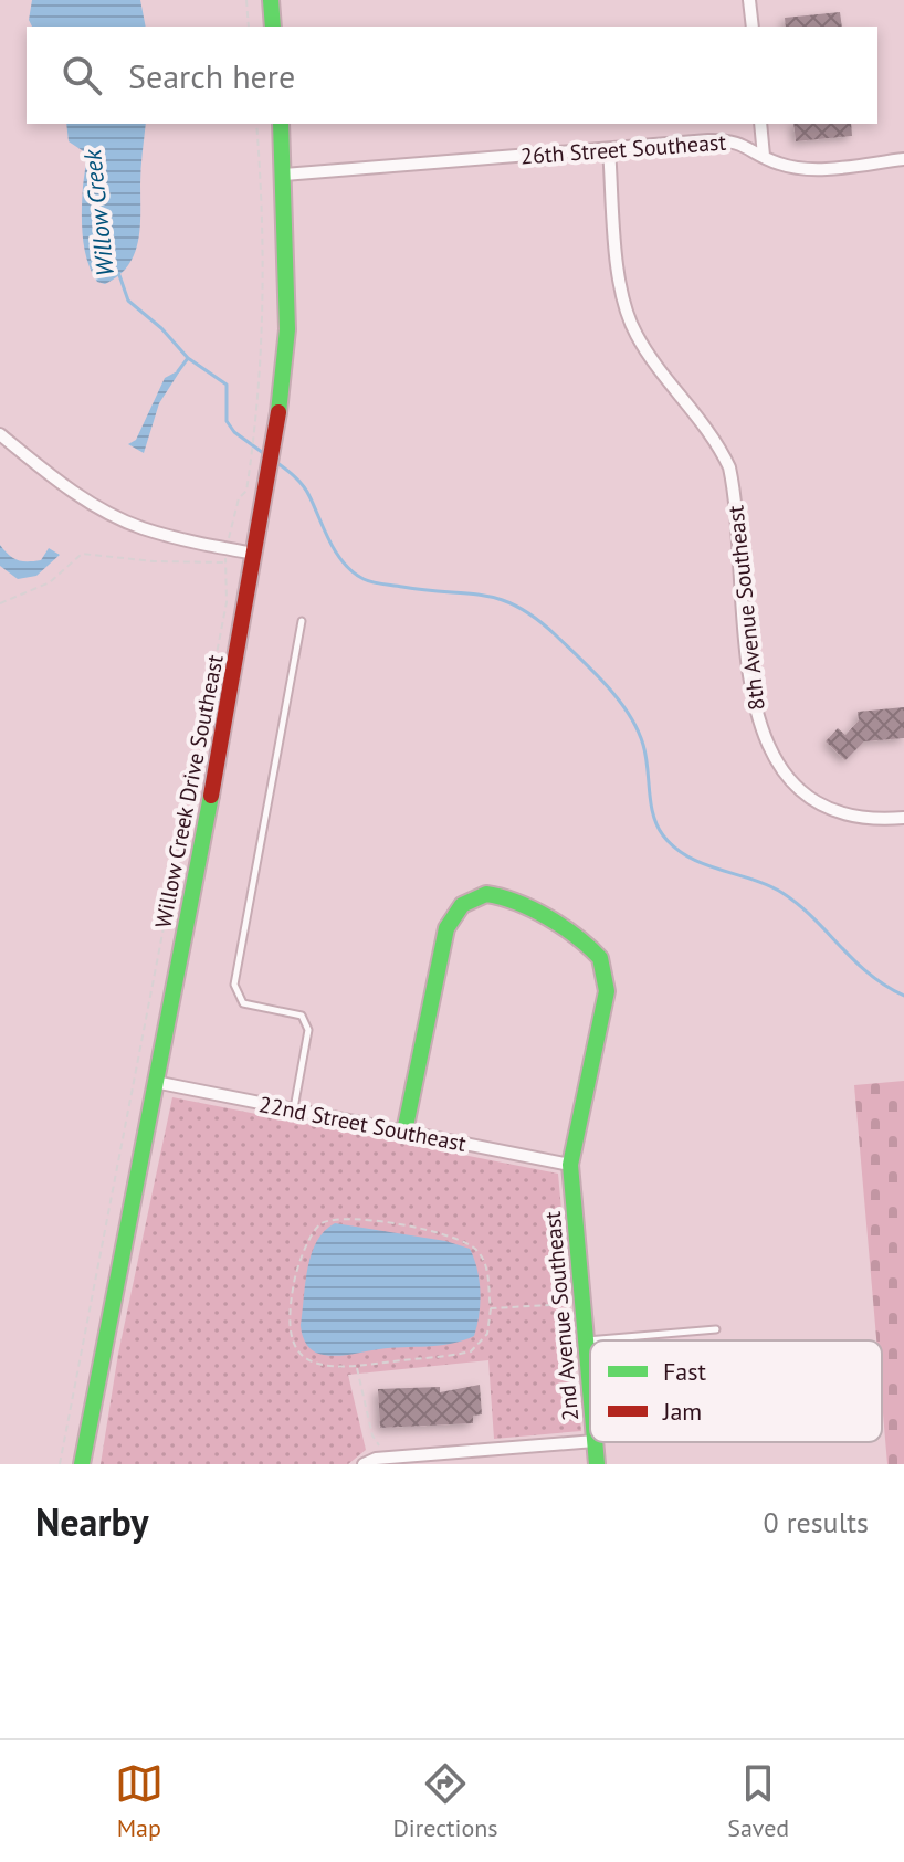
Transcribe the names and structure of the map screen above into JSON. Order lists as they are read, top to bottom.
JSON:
{
  "streets": {
    "main road": ["Willow Creek Drive Southeast", "2nd Avenue Southeast"],
    "street": ["26th Street Southeast", "8th Avenue Southeast", "22nd Street Southeast"]
  },
  "crossings": [
    ["26th Street Southeast", "8th Avenue Southeast"],
    ["26th Street Southeast", "Willow Creek Drive Southeast"],
    ["Willow Creek Drive Southeast", "22nd Street Southeast"],
    ["22nd Street Southeast", "2nd Avenue Southeast"]
  ],
  "water": ["Willow Creek"],
  "legend": ["Fast", "Jam"],
  "page": {
    "search": "Search here",
    "heading": ["Nearby", "0 results"],
    "nav": ["Map", "Directions", "Saved"]
  }
}
